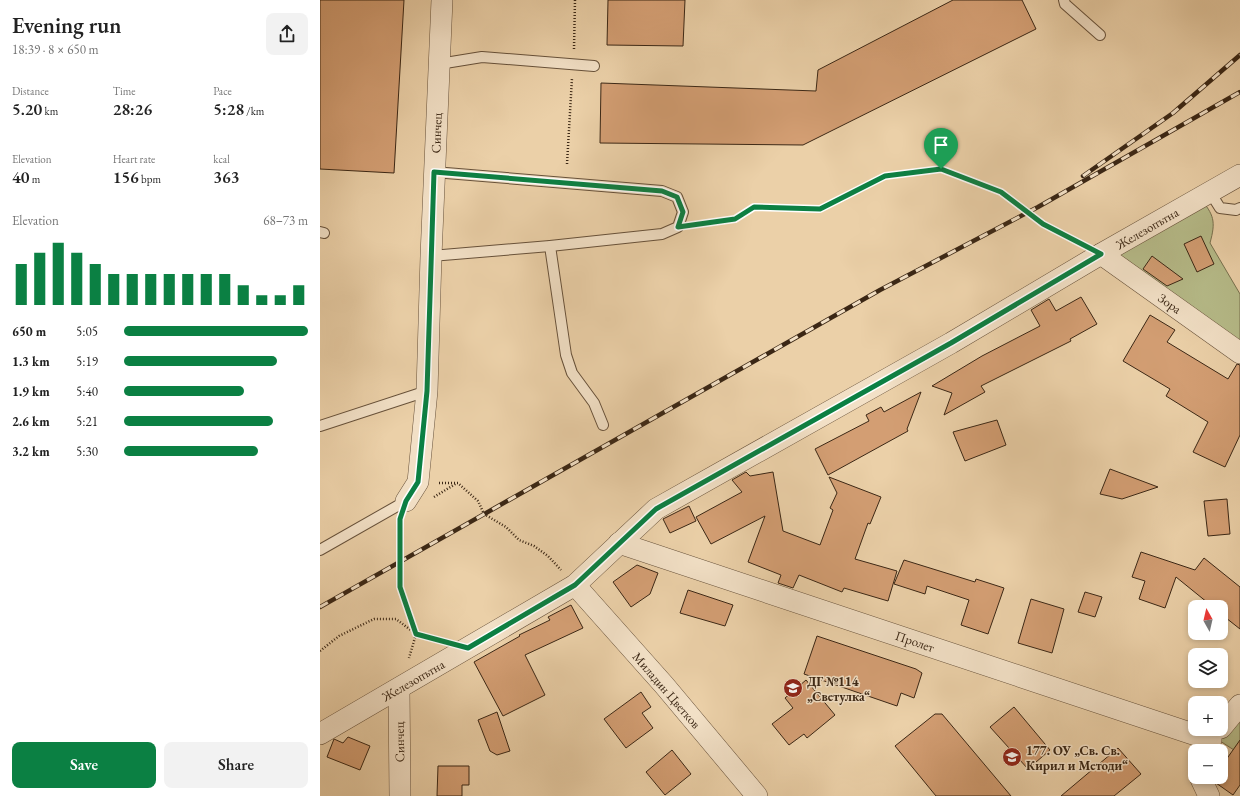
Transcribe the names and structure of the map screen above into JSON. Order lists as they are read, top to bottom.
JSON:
{
  "streets": {
    "street": [
      "Синчец",
      "Железопътна",
      "Зора",
      "Пролет",
      "Миладин Цветков"
    ]
  },
  "crossings": [
    ["Синчец", "Железопътна"],
    ["Железопътна", "Зора"],
    ["Железопътна", "Пролет"],
    ["Железопътна", "Миладин Цветков"]
  ],
  "places": {
    "school or university": ["ДГ №114 „Светулка“", "177. ОУ „Св. Св. Кирил и Методи“"]
  },
  "north": "top",
  "page": {
    "heading": ["Evening run", "18:39 · 8 × 650 m"],
    "stats": [
      ["Distance", "5.20 km"],
      ["Time", "28:26"],
      ["Pace", "5:28 /km"],
      ["Elevation", "40 m"],
      ["Heart rate", "156 bpm"],
      ["kcal", "363"]
    ],
    "chart": ["Elevation", "68–73 m"],
    "list": [
      {
        "name": "650 m",
        "note": "5:05"
      },
      {
        "name": "1.3 km",
        "note": "5:19"
      },
      {
        "name": "1.9 km",
        "note": "5:40"
      },
      {
        "name": "2.6 km",
        "note": "5:21"
      },
      {
        "name": "3.2 km",
        "note": "5:30"
      }
    ],
    "map_buttons": ["+", "−"],
    "buttons": ["Save", "Share"]
  }
}
